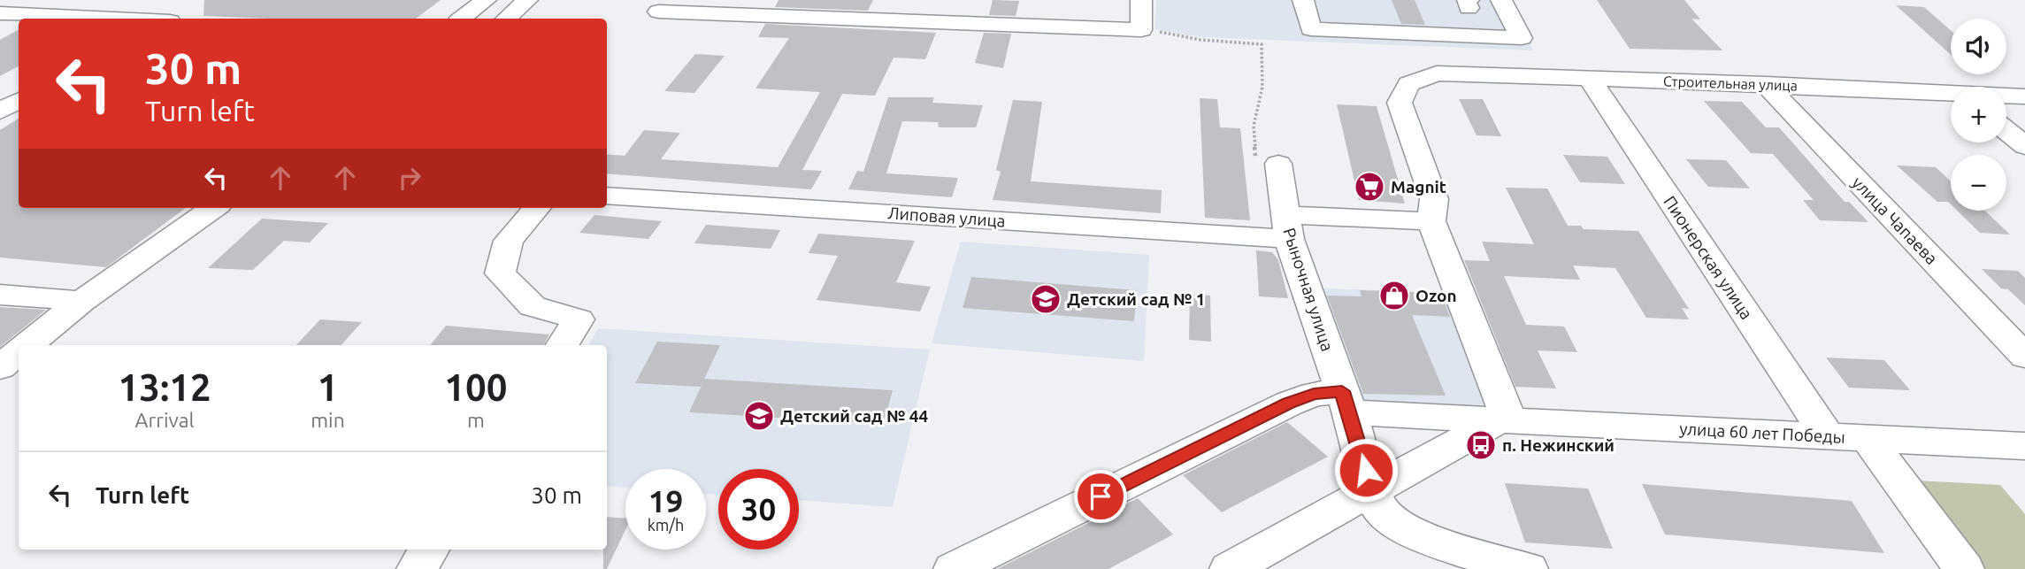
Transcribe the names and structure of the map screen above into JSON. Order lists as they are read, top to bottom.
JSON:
{
  "streets": {
    "street": [
      "Строительная улица",
      "Липовая улица",
      "улица Чапаева",
      "Пионерская улица",
      "Рыночная улица",
      "улица 60 лет Победы"
    ]
  },
  "crossings": [
    ["Строительная улица", "Липовая улица"],
    ["Строительная улица", "улица Чапаева"],
    ["Строительная улица", "Пионерская улица"],
    ["Липовая улица", "Рыночная улица"],
    ["Пионерская улица", "улица 60 лет Победы"],
    ["Рыночная улица", "улица 60 лет Победы"]
  ],
  "places": {
    "supermarket": ["Magnit"],
    "shop": ["Ozon"],
    "school or university": ["Детский сад № 1", "Детский сад № 44"],
    "bus stop": ["п. Нежинский"]
  },
  "page": {
    "map_buttons": ["+", "−"],
    "turn": ["30 m", "Turn left"],
    "eta": [
      "13:12",
      "Arrival",
      "1",
      "min",
      "100",
      "m"
    ],
    "list": [
      {
        "name": "Turn left",
        "value": "30 m"
      }
    ],
    "speed": "19 km/h",
    "limit": "30"
  }
}
